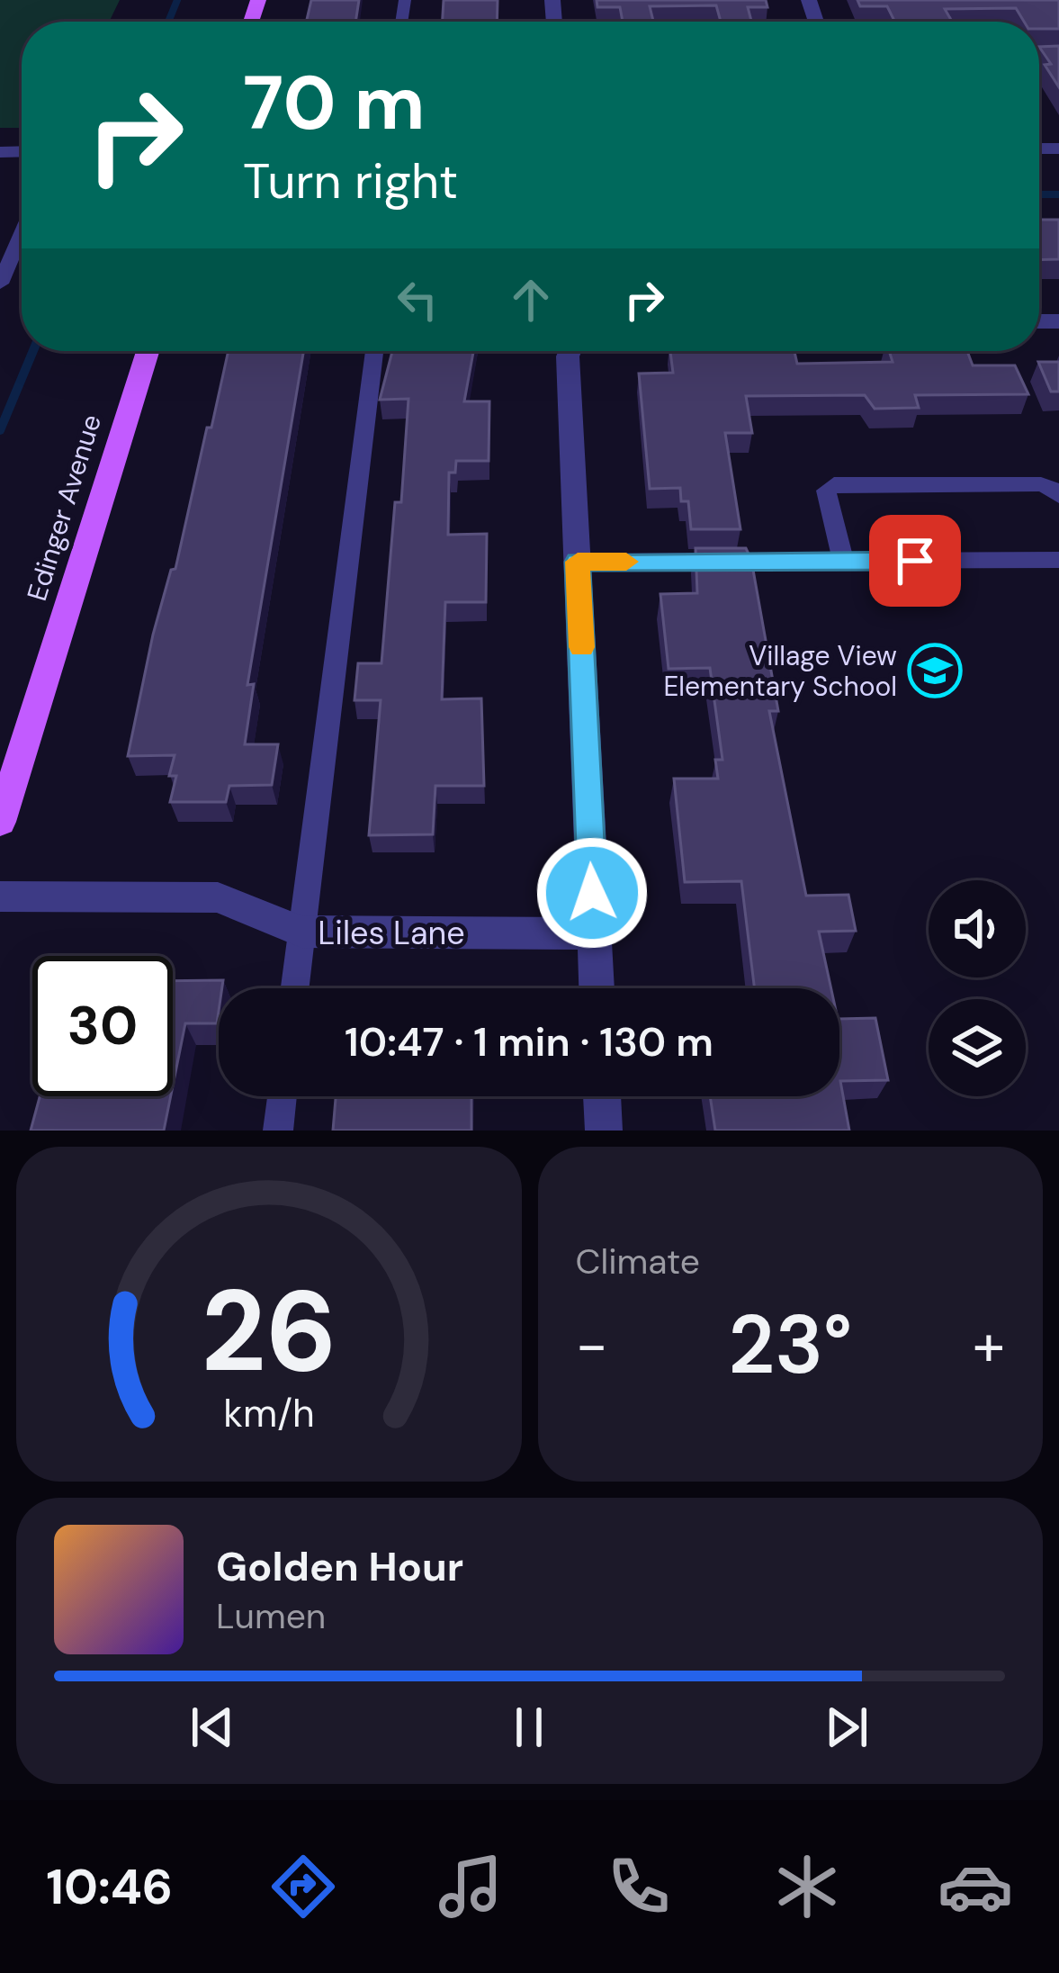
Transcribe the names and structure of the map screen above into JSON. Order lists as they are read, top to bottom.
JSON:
{
  "streets": {
    "main road": ["Edinger Avenue"],
    "street": ["Liles Lane"]
  },
  "places": {
    "school or university": ["Village View Elementary School"]
  },
  "page": {
    "turn": ["70 m", "Turn right"],
    "limit": "30",
    "trip": "10:47 · 1 min · 130 m",
    "tile": "Climate",
    "heat": ["−", "23°", "+"],
    "song": ["Golden Hour", "Lumen"],
    "tabs": "10:46",
    "gauge": ["26", "km/h"]
  }
}
